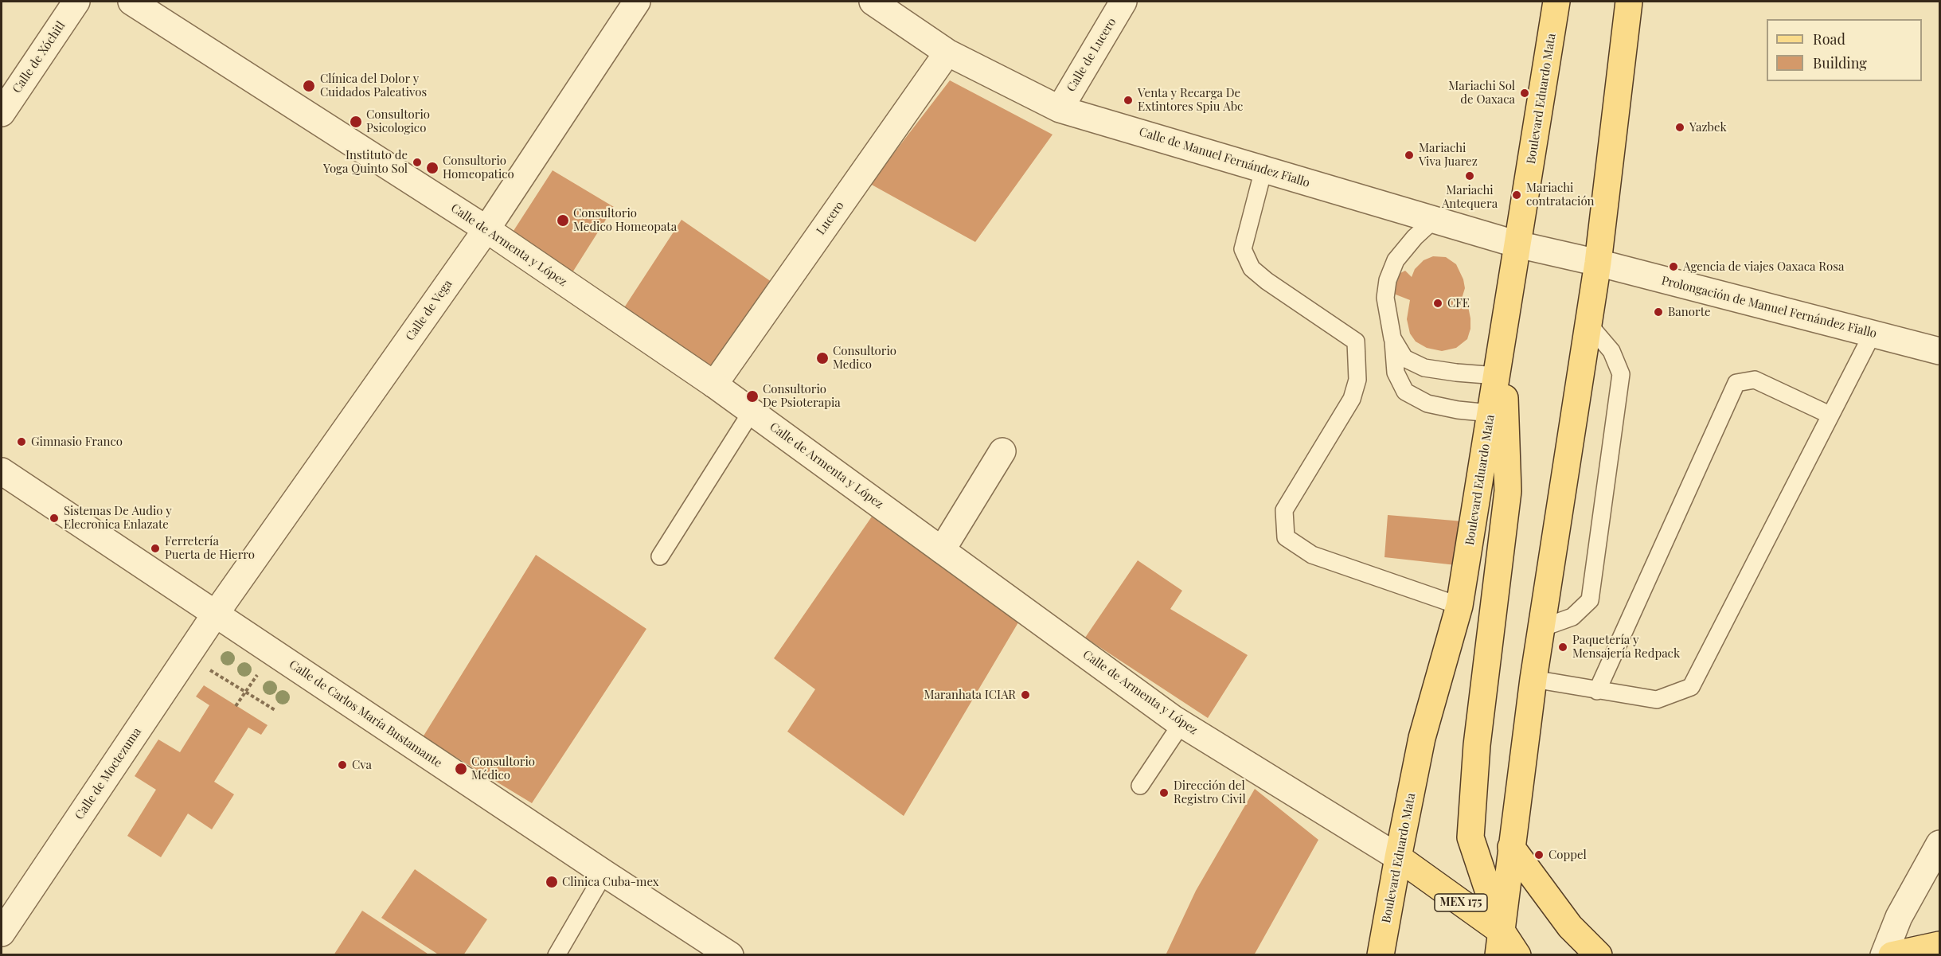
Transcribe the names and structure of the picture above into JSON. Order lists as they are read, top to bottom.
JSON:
{
  "streets": {
    "main road": ["Boulevard Eduardo Mata", "MEX 175"],
    "street": [
      "Calle de Lucero",
      "Calle de Xóchitl",
      "Calle de Manuel Fernández Fiallo",
      "Lucero",
      "Calle de Armenta y López",
      "Prolongación de Manuel Fernández Fiallo",
      "Calle de Vega",
      "Calle de Carlos María Bustamante",
      "Calle de Moctezuma"
    ]
  },
  "crossings": [
    ["Calle de Lucero", "Calle de Manuel Fernández Fiallo"],
    ["Boulevard Eduardo Mata", "Calle de Manuel Fernández Fiallo"],
    ["Boulevard Eduardo Mata", "Calle de Armenta y López"],
    ["Boulevard Eduardo Mata", "MEX 175"],
    ["Calle de Manuel Fernández Fiallo", "Lucero"],
    ["Calle de Manuel Fernández Fiallo", "Prolongación de Manuel Fernández Fiallo"],
    ["Lucero", "Calle de Armenta y López"],
    ["Calle de Armenta y López", "Calle de Vega"],
    ["Calle de Armenta y López", "MEX 175"],
    ["Calle de Vega", "Calle de Carlos María Bustamante"],
    ["Calle de Vega", "Calle de Moctezuma"],
    ["Calle de Carlos María Bustamante", "Calle de Moctezuma"]
  ],
  "places": [
    "Clínica del Dolor y Cuidados Paleativos",
    "Mariachi Sol de Oaxaca",
    "Venta y Recarga De Extintores Spiu Abc",
    "Consultorio Psicologico",
    "Yazbek",
    "Mariachi Viva Juarez",
    "Instituto de Yoga Quinto Sol",
    "Consultorio Homeopatico",
    "Mariachi Antequera",
    "Mariachi contratación",
    "Consultorio Medico Homeopata",
    "Agencia de viajes Oaxaca Rosa",
    "CFE",
    "Banorte",
    "Consultorio Medico",
    "Consultorio De Psioterapia",
    "Gimnasio Franco",
    "Sistemas De Audio y Elecronica Enlazate",
    "Ferretería Puerta de Hierro",
    "Paquetería y Mensajería Redpack",
    "Maranhata ICIAR",
    "Cva",
    "Consultorio Médico",
    "Dirección del Registro Civil",
    "Coppel",
    "Clinica Cuba-mex"
  ],
  "legend": ["Road", "Building"]
}
